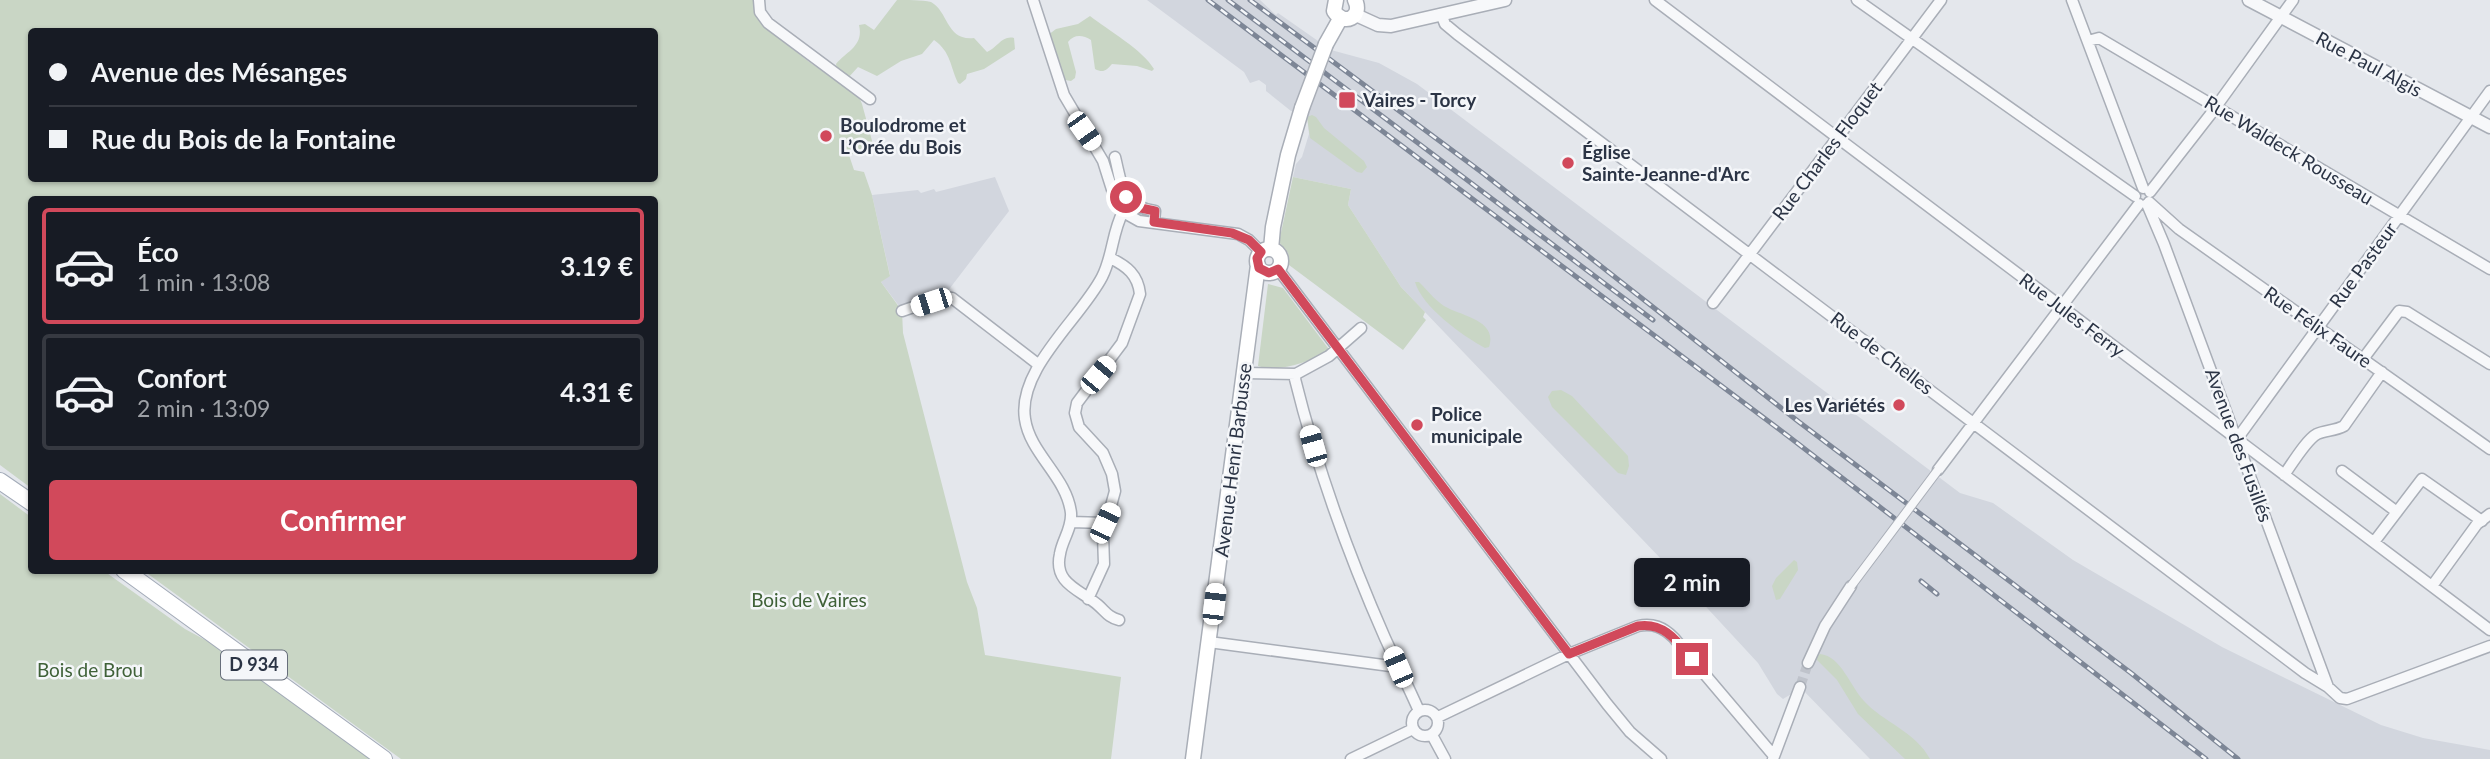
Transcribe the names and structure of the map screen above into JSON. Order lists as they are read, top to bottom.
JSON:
{
  "streets": {
    "main road": ["Avenue Henri Barbusse", "D 934"],
    "street": [
      "Rue Paul Algis",
      "Rue Waldeck Rousseau",
      "Rue Charles Floquet",
      "Rue Pasteur",
      "Rue Jules Ferry",
      "Rue Félix Faure",
      "Rue de Chelles",
      "Avenue des Fusillés"
    ]
  },
  "crossings": [
    ["Rue Paul Algis", "Rue Pasteur"],
    ["Rue Waldeck Rousseau", "Rue Pasteur"],
    ["Rue Waldeck Rousseau", "Avenue des Fusillés"],
    ["Rue Charles Floquet", "Rue Jules Ferry"],
    ["Rue Charles Floquet", "Rue Félix Faure"],
    ["Rue Charles Floquet", "Rue de Chelles"],
    ["Rue Pasteur", "Rue Jules Ferry"],
    ["Rue Pasteur", "Rue Félix Faure"],
    ["Rue Pasteur", "Avenue des Fusillés"],
    ["Rue Jules Ferry", "Avenue des Fusillés"],
    ["Rue Félix Faure", "Avenue des Fusillés"],
    ["Rue de Chelles", "Avenue des Fusillés"]
  ],
  "parks": ["Bois de Vaires", "Bois de Brou"],
  "places": {
    "transit": ["Vaires - Torcy"],
    "other": [
      "Boulodrome et L’Orée du Bois",
      "Église Sainte-Jeanne-d'Arc",
      "Les Variétés",
      "Police municipale"
    ]
  },
  "page": {
    "banner": ["Avenue des Mésanges", "Rue du Bois de la Fontaine"],
    "list": [
      {
        "name": "Éco",
        "note": "1 min · 13:08",
        "value": "3.19 €"
      },
      {
        "name": "Confort",
        "note": "2 min · 13:09",
        "value": "4.31 €"
      }
    ],
    "buttons": "Confirmer",
    "bubble": "2 min"
  }
}
